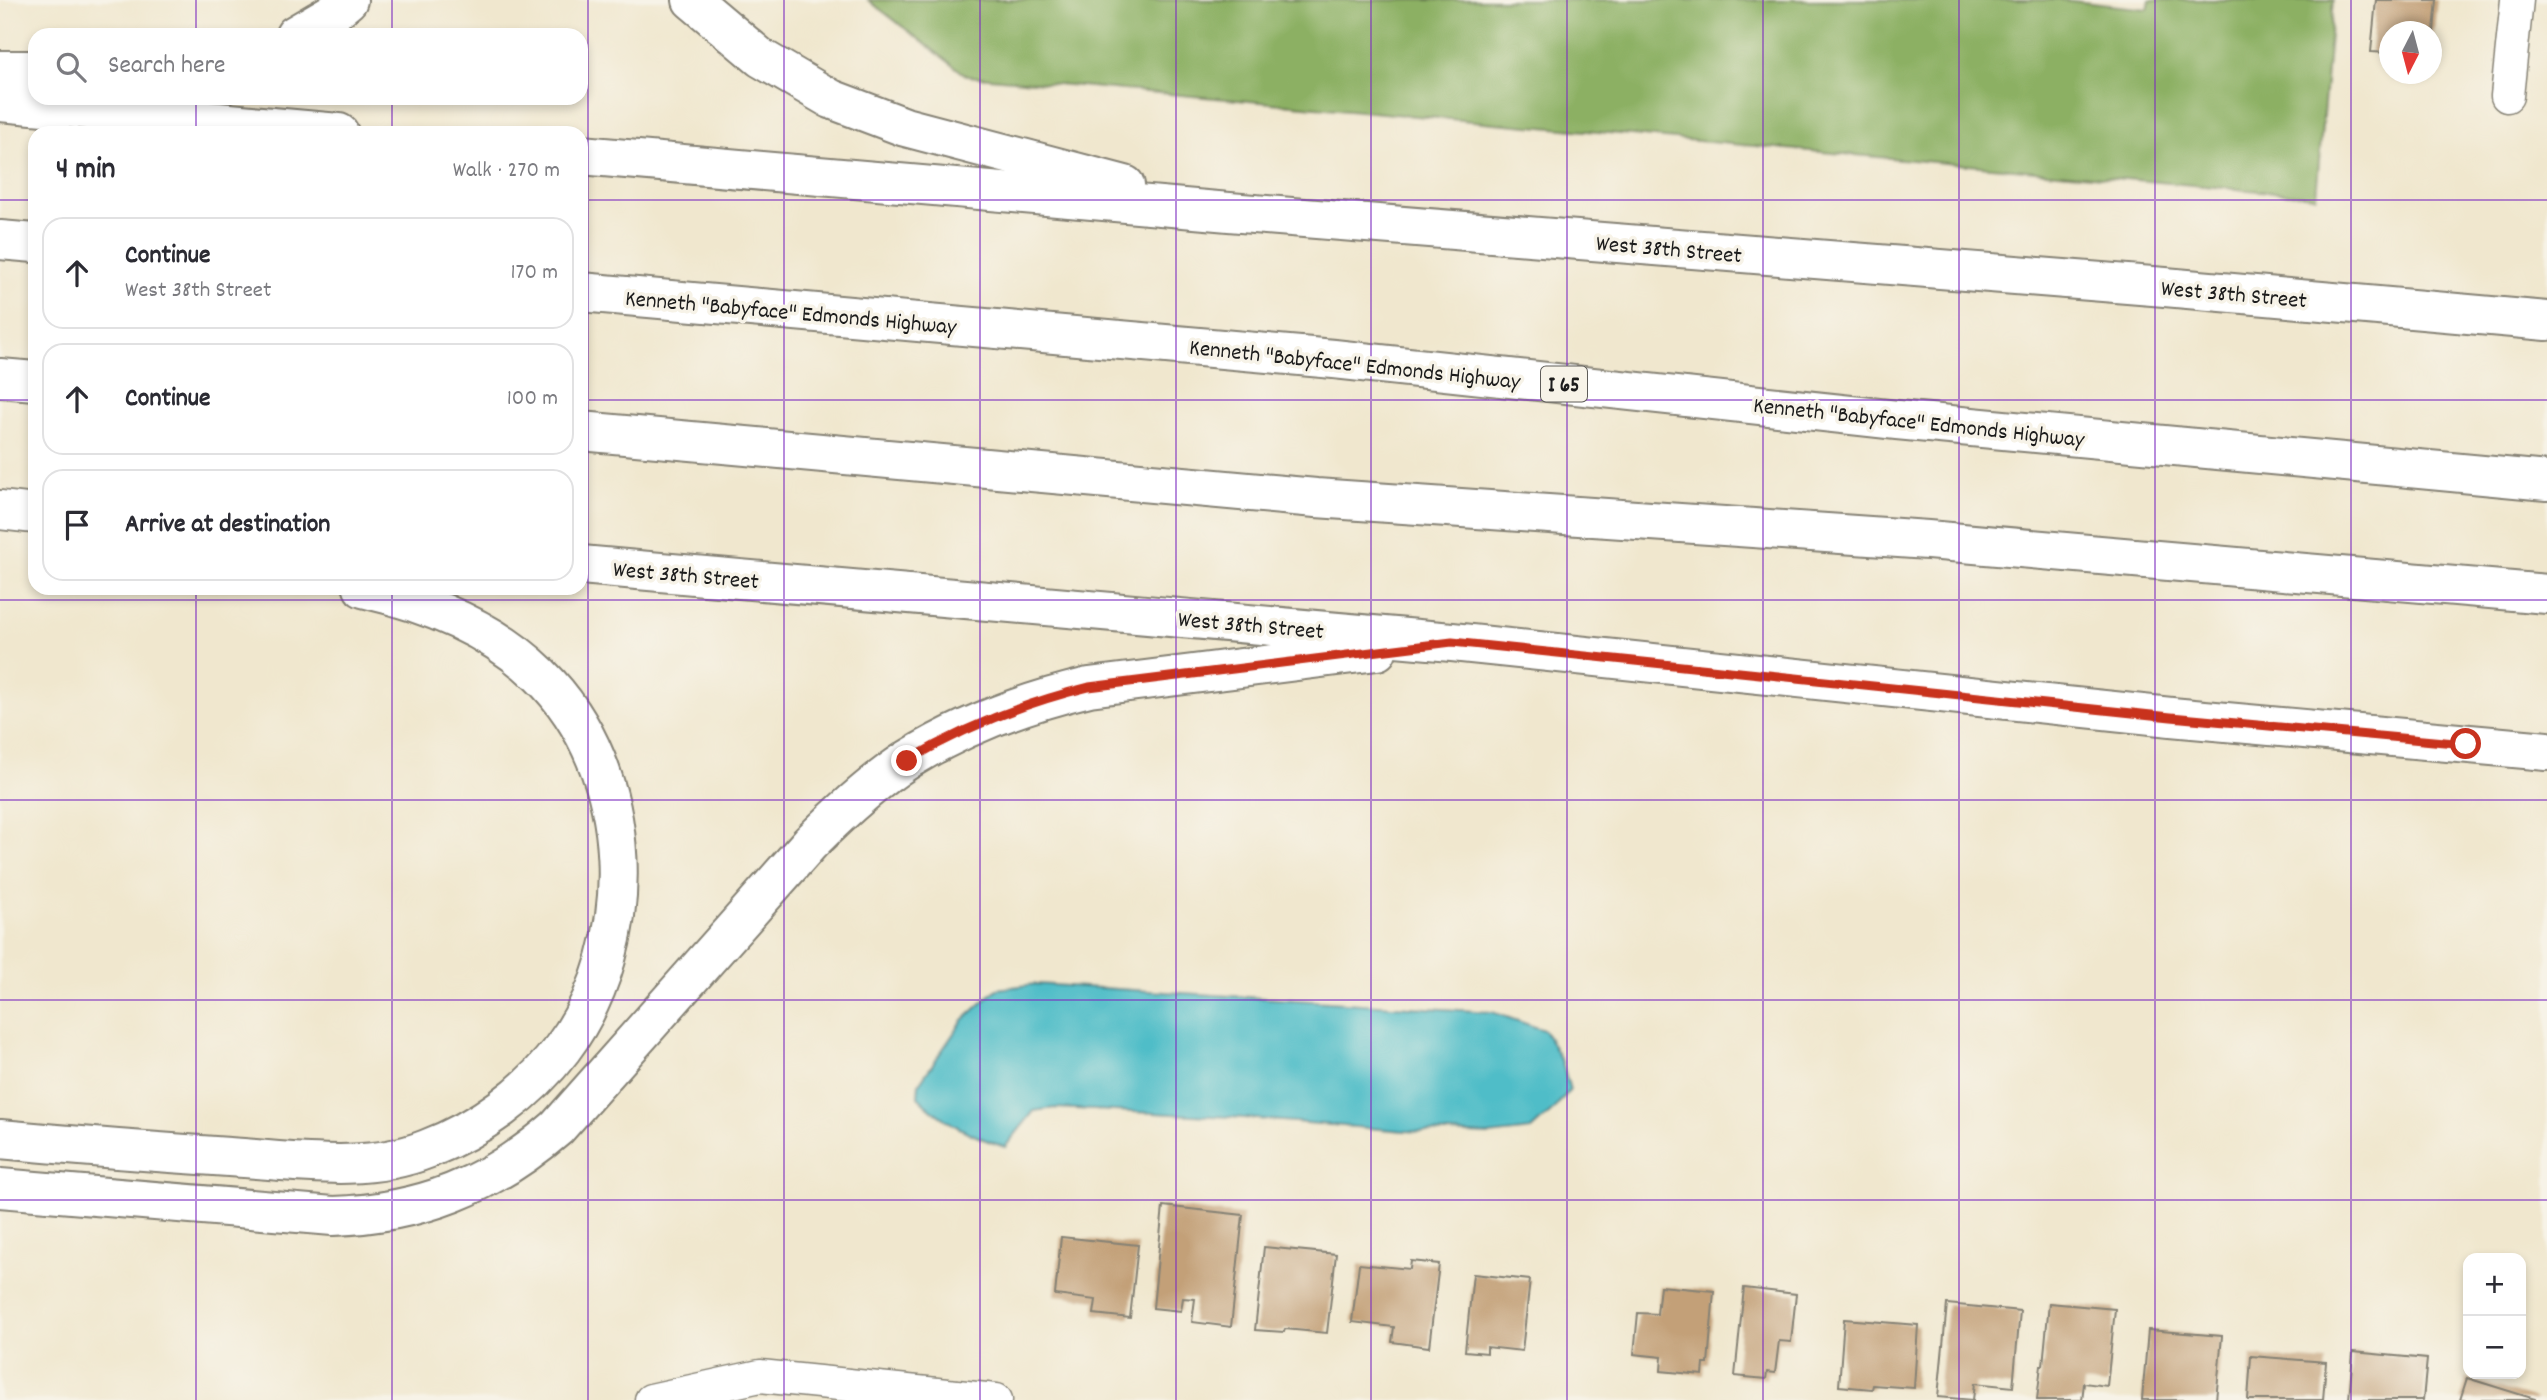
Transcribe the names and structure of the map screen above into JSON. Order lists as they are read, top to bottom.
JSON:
{
  "streets": {
    "main road": ["West 38th Street", "Kenneth \"Babyface\" Edmonds Highway", "I 65"]
  },
  "north": "bottom",
  "page": {
    "search": "Search here",
    "heading": ["4 min", "Walk · 270 m"],
    "list": [
      ["Continue", "West 38th Street", "170 m"],
      ["Continue", "100 m"],
      "Arrive at destination"
    ],
    "map_buttons": ["+", "−"]
  }
}
